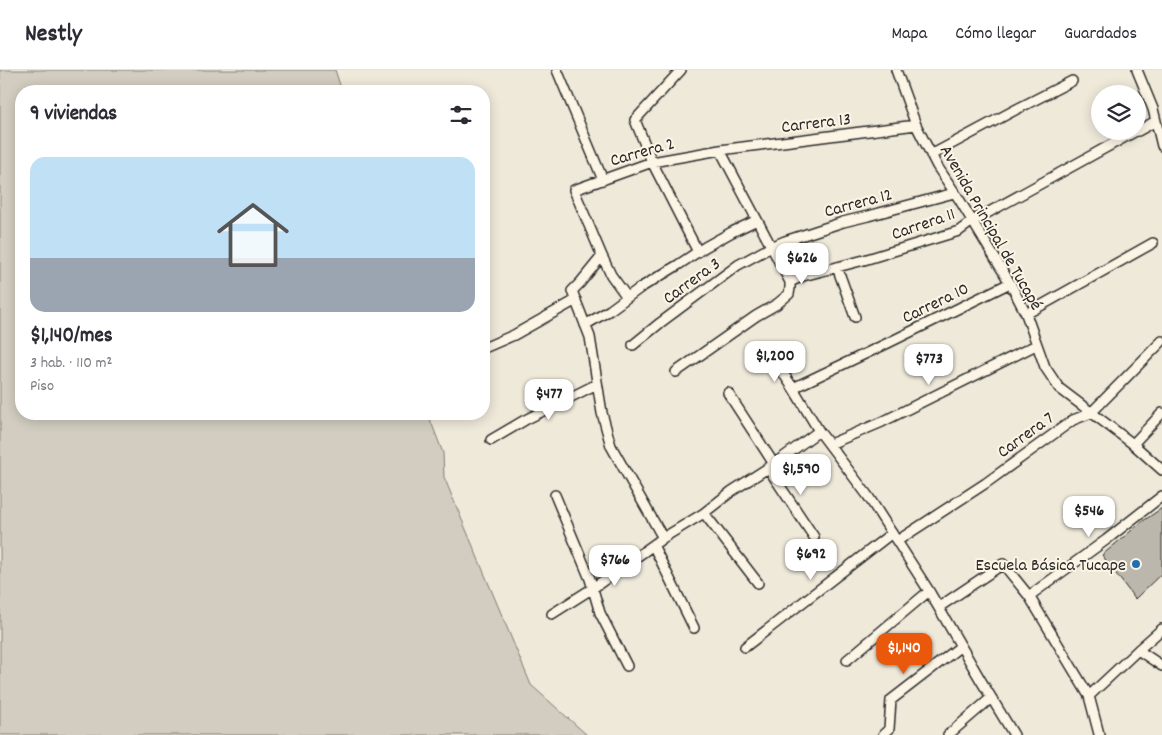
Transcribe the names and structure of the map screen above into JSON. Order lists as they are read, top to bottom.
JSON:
{
  "streets": {
    "street": [
      "Carrera 13",
      "Carrera 2",
      "Carrera 12",
      "Carrera 11",
      "Avenida Principal de Tucapé",
      "Carrera 3",
      "Carrera 10",
      "Carrera 7"
    ]
  },
  "crossings": [
    ["Carrera 13", "Carrera 2"],
    ["Carrera 13", "Avenida Principal de Tucapé"],
    ["Carrera 12", "Avenida Principal de Tucapé"],
    ["Carrera 12", "Carrera 3"],
    ["Carrera 11", "Avenida Principal de Tucapé"],
    ["Avenida Principal de Tucapé", "Carrera 10"],
    ["Avenida Principal de Tucapé", "Carrera 7"]
  ],
  "places": ["Escuela Básica Tucape"],
  "page": {
    "header": "Nestly",
    "nav": ["Mapa", "Cómo llegar", "Guardados"],
    "heading": "9 viviendas",
    "list": [
      {
        "name": "$1,140/mes",
        "note": "3 hab. · 110 m² · Piso"
      }
    ],
    "price": [
      "$626",
      "$1,200",
      "$773",
      "$477",
      "$1,590",
      "$546",
      "$692",
      "$766",
      "$1,140"
    ]
  }
}
